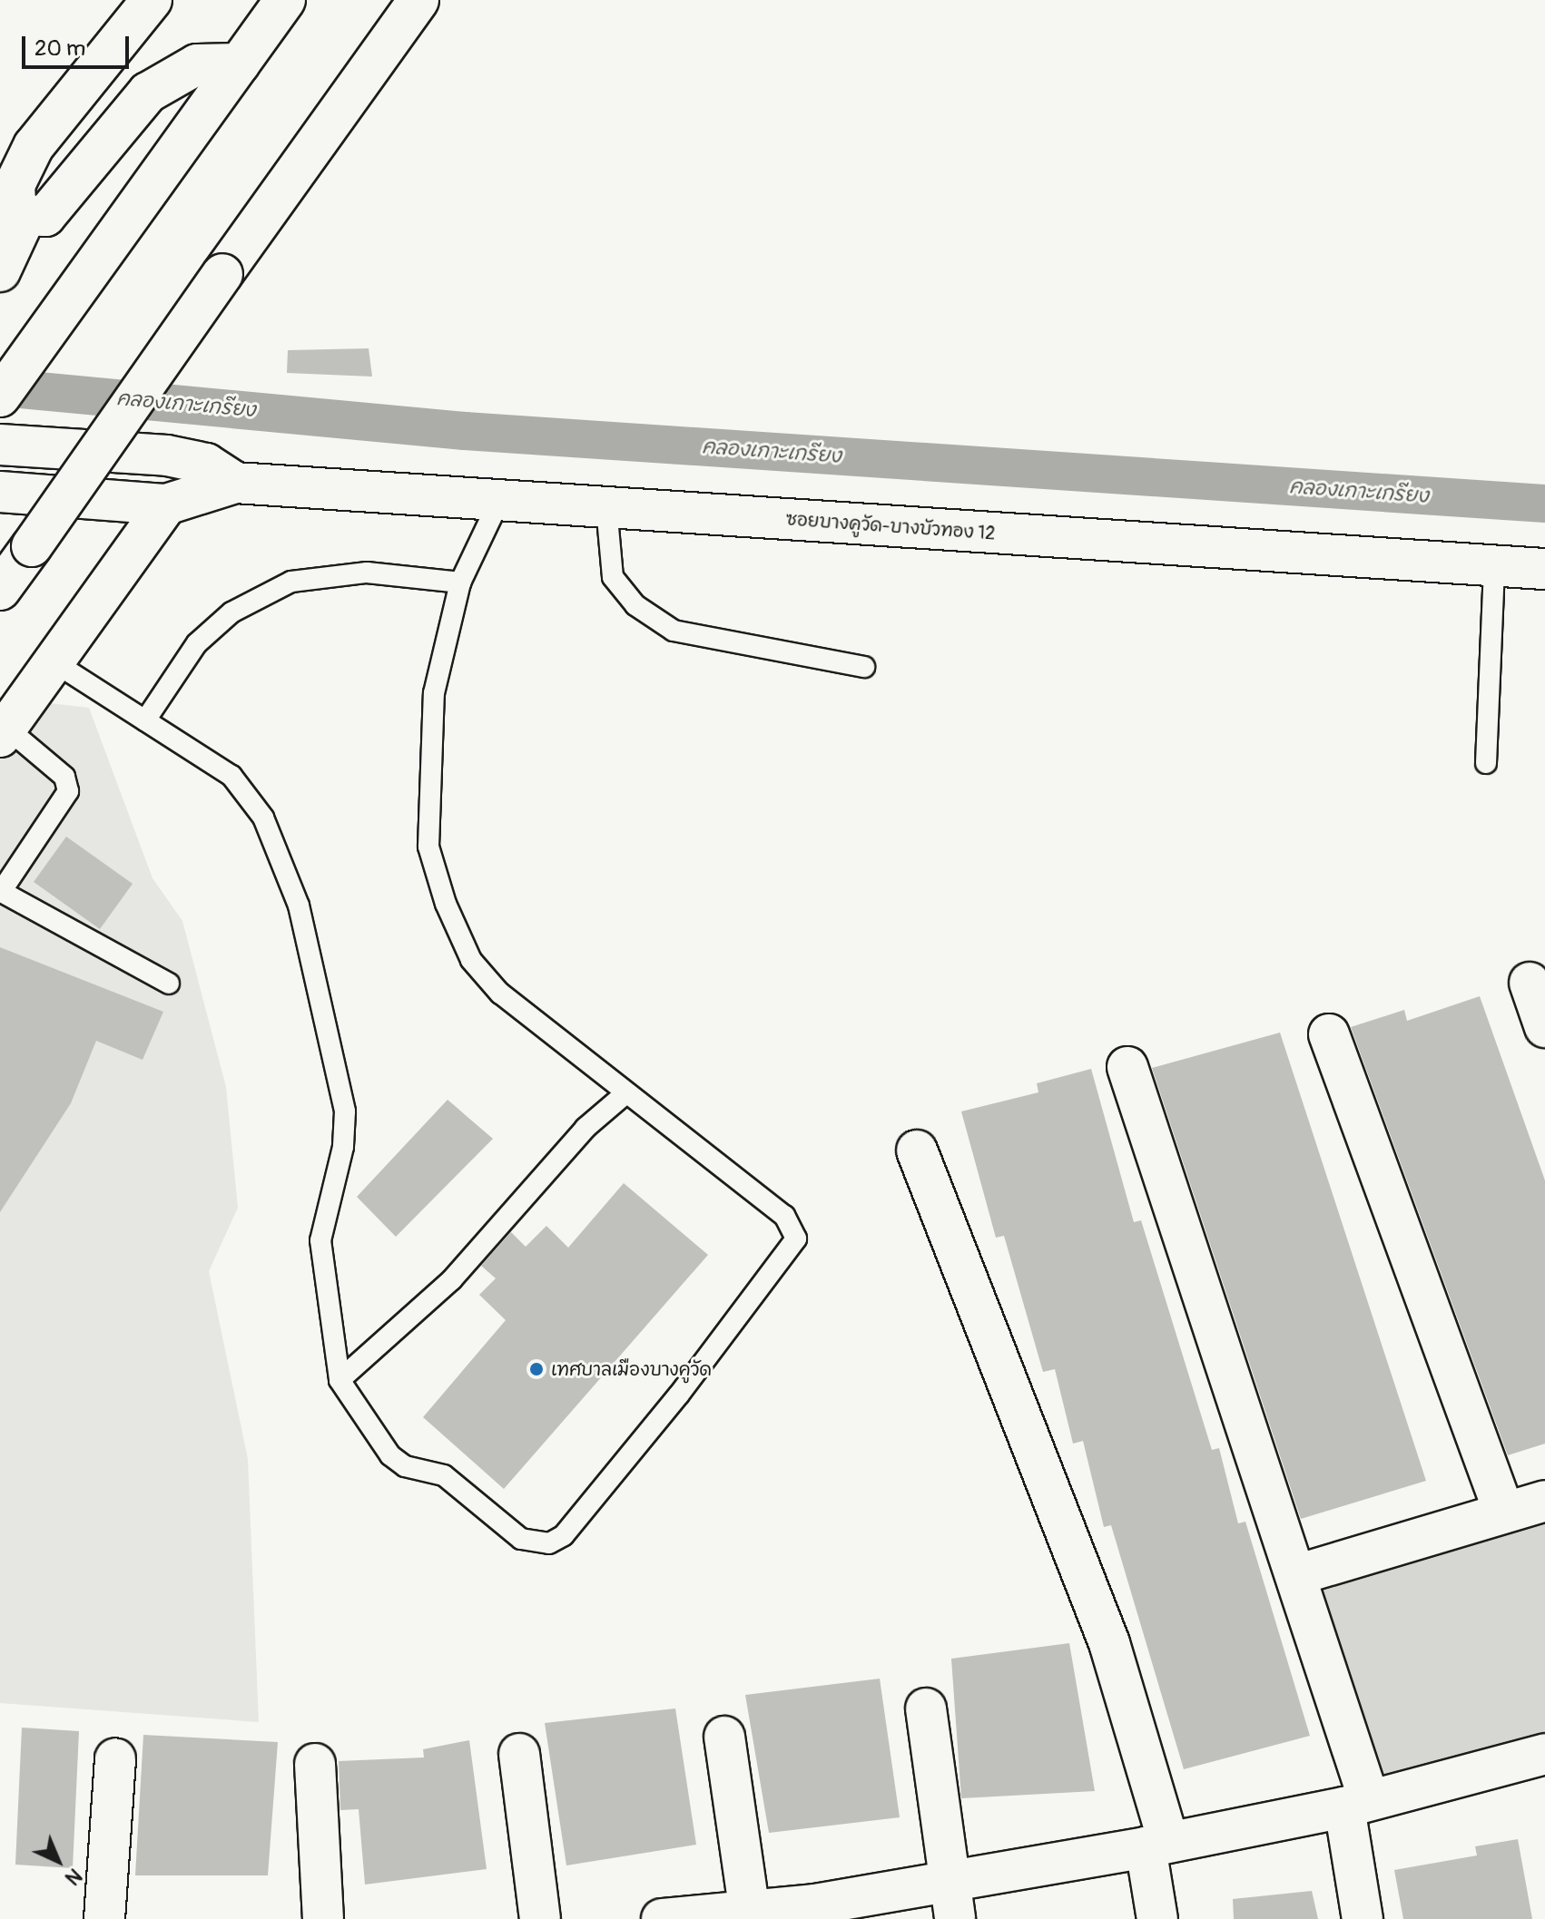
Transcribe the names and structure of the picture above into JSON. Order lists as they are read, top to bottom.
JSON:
{
  "streets": {
    "street": ["ซอยบางคูวัด-บางบัวทอง 12"]
  },
  "water": ["คลองเกาะเกรียง"],
  "places": ["เทศบาลเมืองบางคูวัด"],
  "scale_bar": "20 m",
  "north": "bottom right"
}
